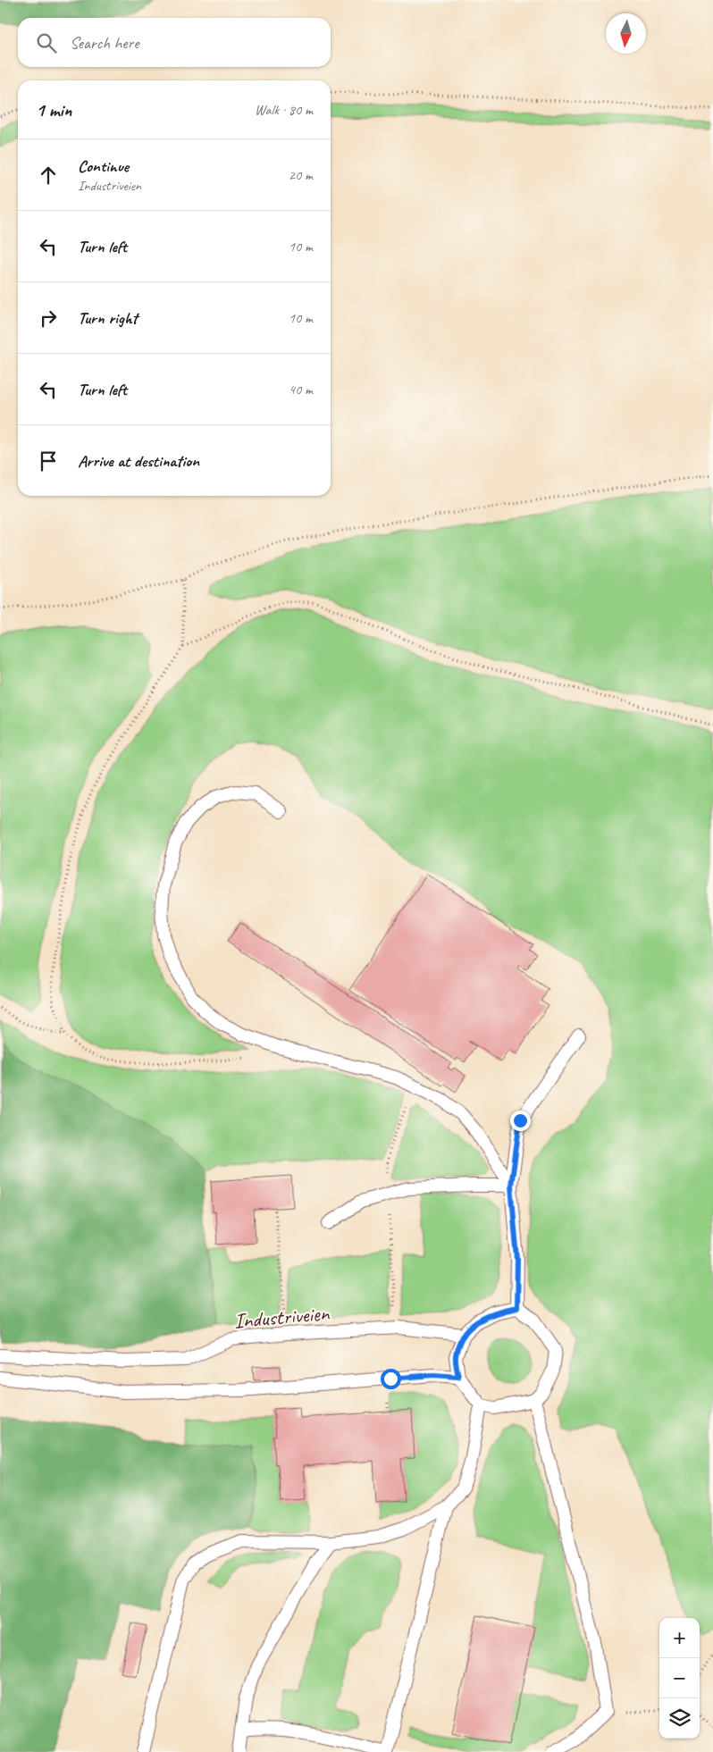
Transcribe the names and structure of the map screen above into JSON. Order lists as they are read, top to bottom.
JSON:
{
  "streets": {
    "lane": ["Industriveien"]
  },
  "north": "bottom",
  "page": {
    "search": "Search here",
    "heading": ["1 min", "Walk · 80 m"],
    "list": [
      ["Continue", "Industriveien", "20 m"],
      ["Turn left", "10 m"],
      ["Turn right", "10 m"],
      ["Turn left", "40 m"],
      "Arrive at destination"
    ],
    "map_buttons": ["+", "−"]
  }
}
